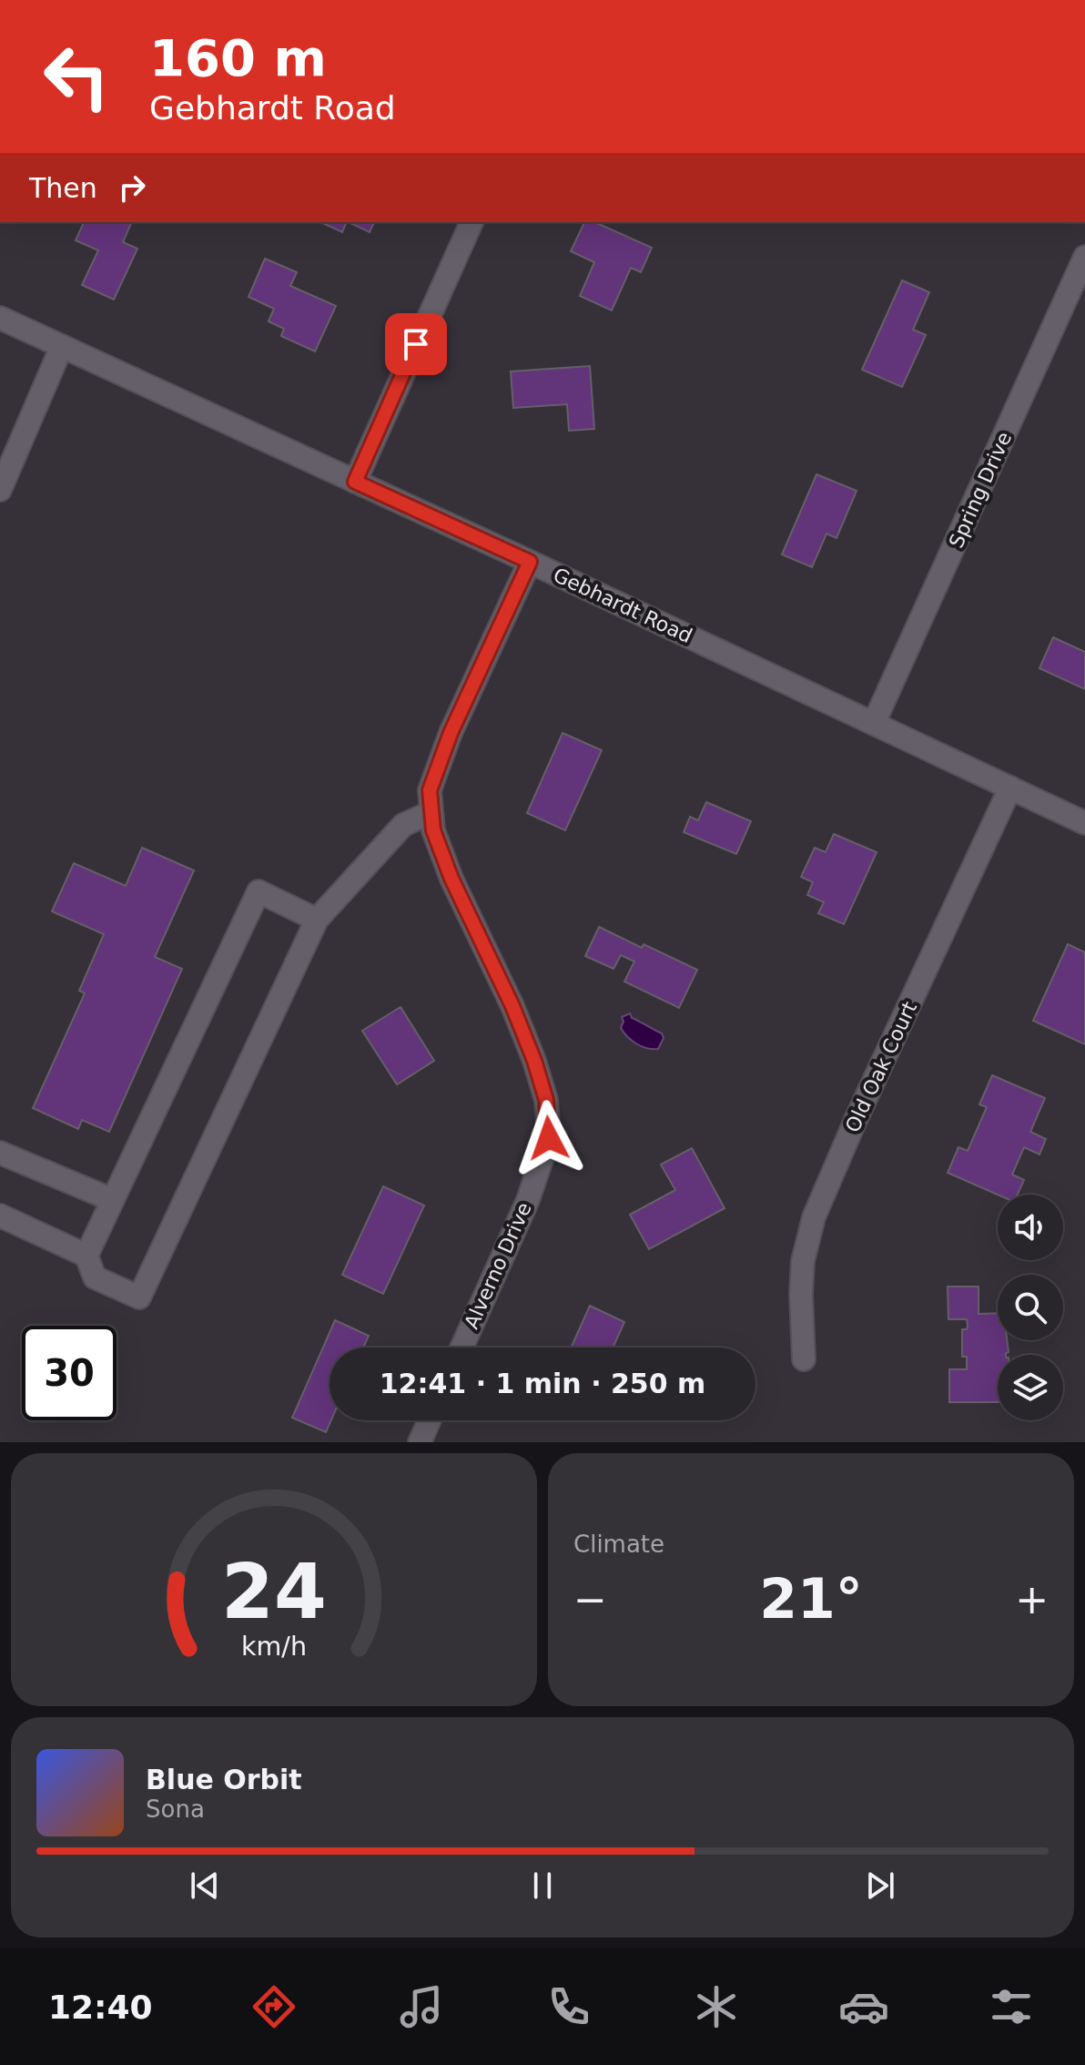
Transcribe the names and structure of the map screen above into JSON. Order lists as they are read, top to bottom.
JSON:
{
  "streets": {
    "street": [
      "Spring Drive",
      "Gebhardt Road",
      "Old Oak Court",
      "Alverno Drive"
    ]
  },
  "crossings": [
    ["Spring Drive", "Gebhardt Road"],
    ["Gebhardt Road", "Old Oak Court"],
    ["Gebhardt Road", "Alverno Drive"]
  ],
  "page": {
    "turn": ["160 m", "Gebhardt Road"],
    "then": "Then",
    "limit": "30",
    "trip": "12:41 · 1 min · 250 m",
    "tile": "Climate",
    "heat": ["−", "21°", "+"],
    "song": ["Blue Orbit", "Sona"],
    "tabs": "12:40",
    "gauge": ["24", "km/h"]
  }
}
